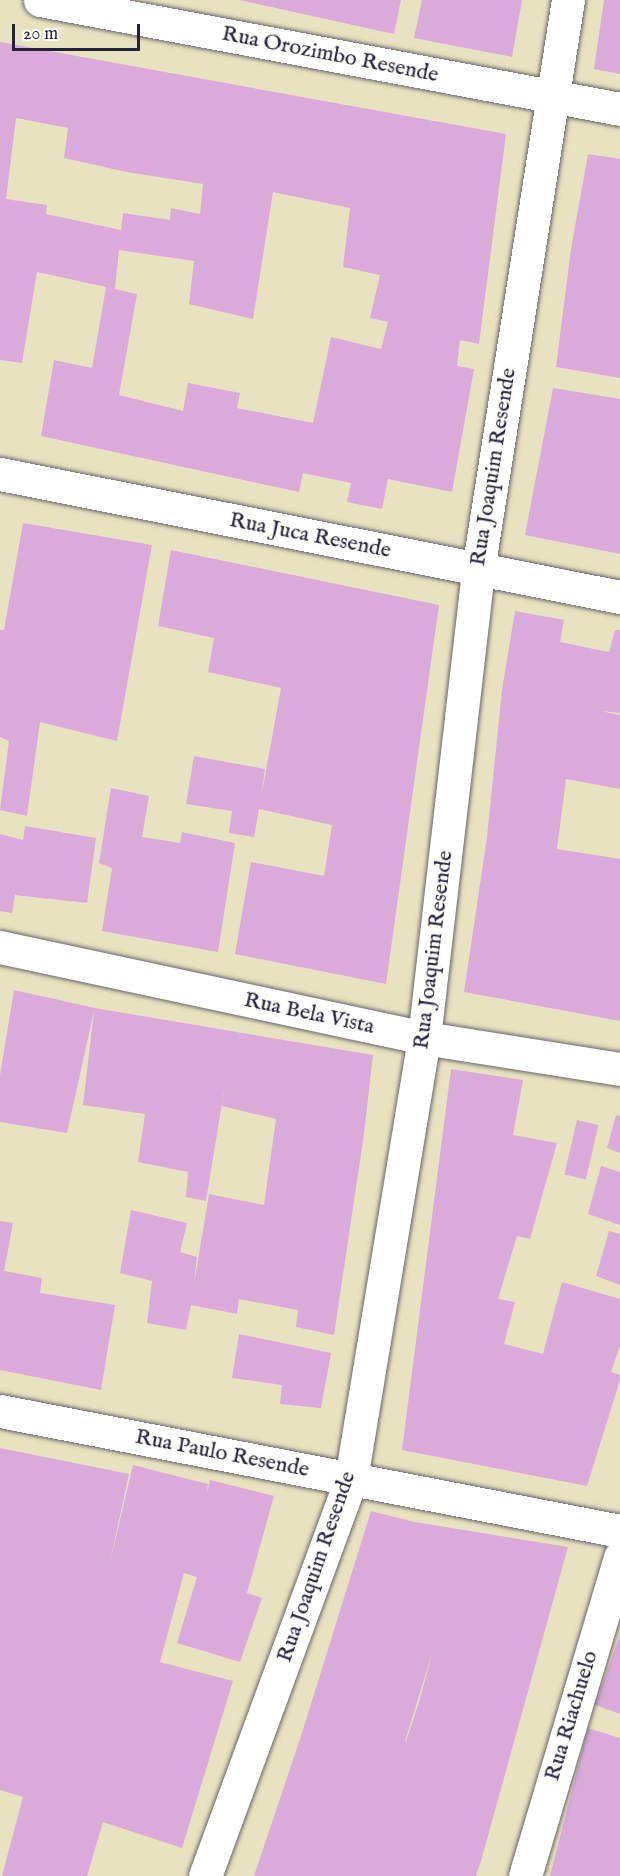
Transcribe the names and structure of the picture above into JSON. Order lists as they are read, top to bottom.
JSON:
{
  "streets": {
    "street": [
      "Rua Orozimbo Resende",
      "Rua Joaquim Resende",
      "Rua Juca Resende",
      "Rua Bela Vista",
      "Rua Paulo Resende",
      "Rua Riachuelo"
    ]
  },
  "crossings": [
    ["Rua Orozimbo Resende", "Rua Joaquim Resende"],
    ["Rua Joaquim Resende", "Rua Juca Resende"],
    ["Rua Joaquim Resende", "Rua Bela Vista"],
    ["Rua Joaquim Resende", "Rua Paulo Resende"]
  ],
  "scale_bar": "20 m"
}
